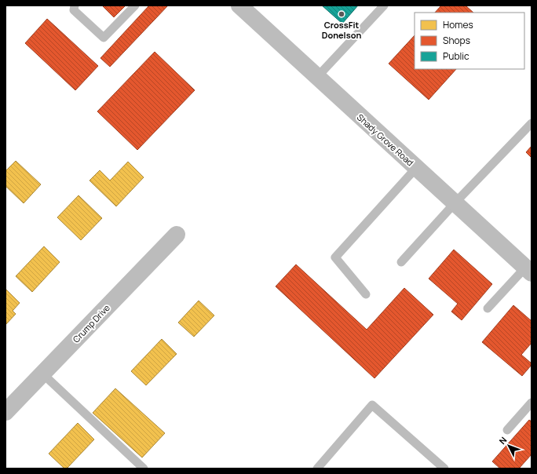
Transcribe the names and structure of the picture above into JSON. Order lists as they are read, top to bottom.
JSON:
{
  "streets": {
    "street": ["Shady Grove Road", "Crump Drive"]
  },
  "places": ["CrossFit Donelson"],
  "legend": ["Homes", "Shops", "Public"],
  "north": "top left"
}
